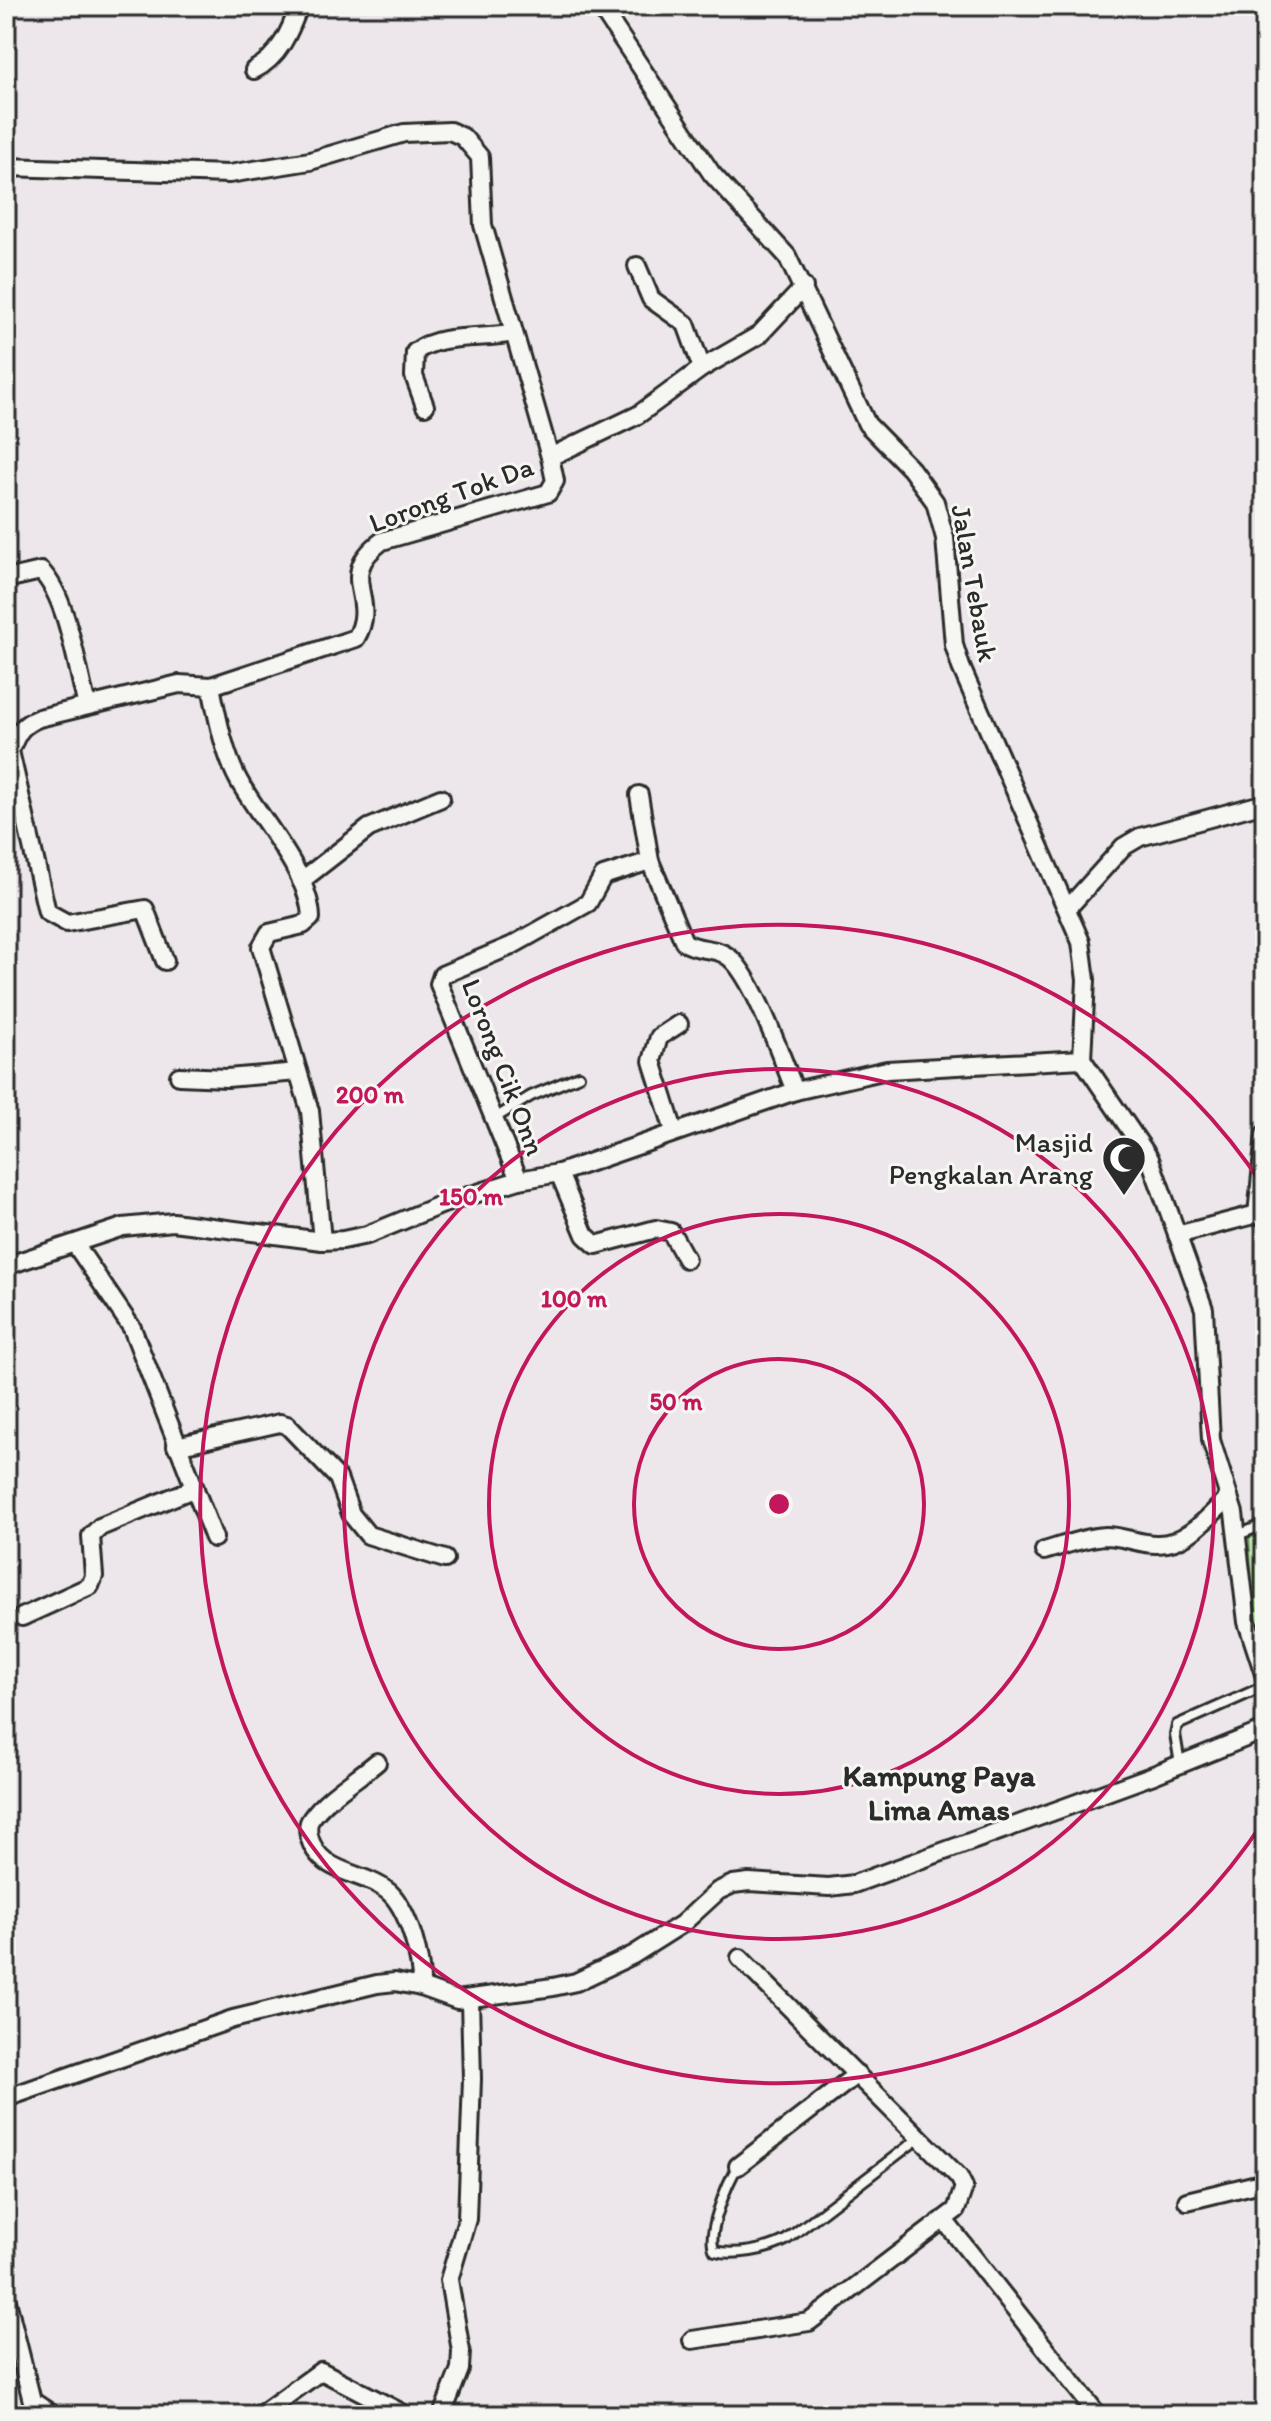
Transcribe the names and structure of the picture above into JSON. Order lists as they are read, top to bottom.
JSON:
{
  "streets": {
    "street": ["Lorong Tok Da", "Jalan Tebauk", "Lorong Cik Onn"]
  },
  "crossings": [
    ["Lorong Tok Da", "Jalan Tebauk"]
  ],
  "districts": ["Kampung Paya Lima Amas"],
  "places": {
    "mosque": ["Masjid Pengkalan Arang"]
  },
  "rings": [
    "200 m",
    "150 m",
    "100 m",
    "50 m"
  ]
}
